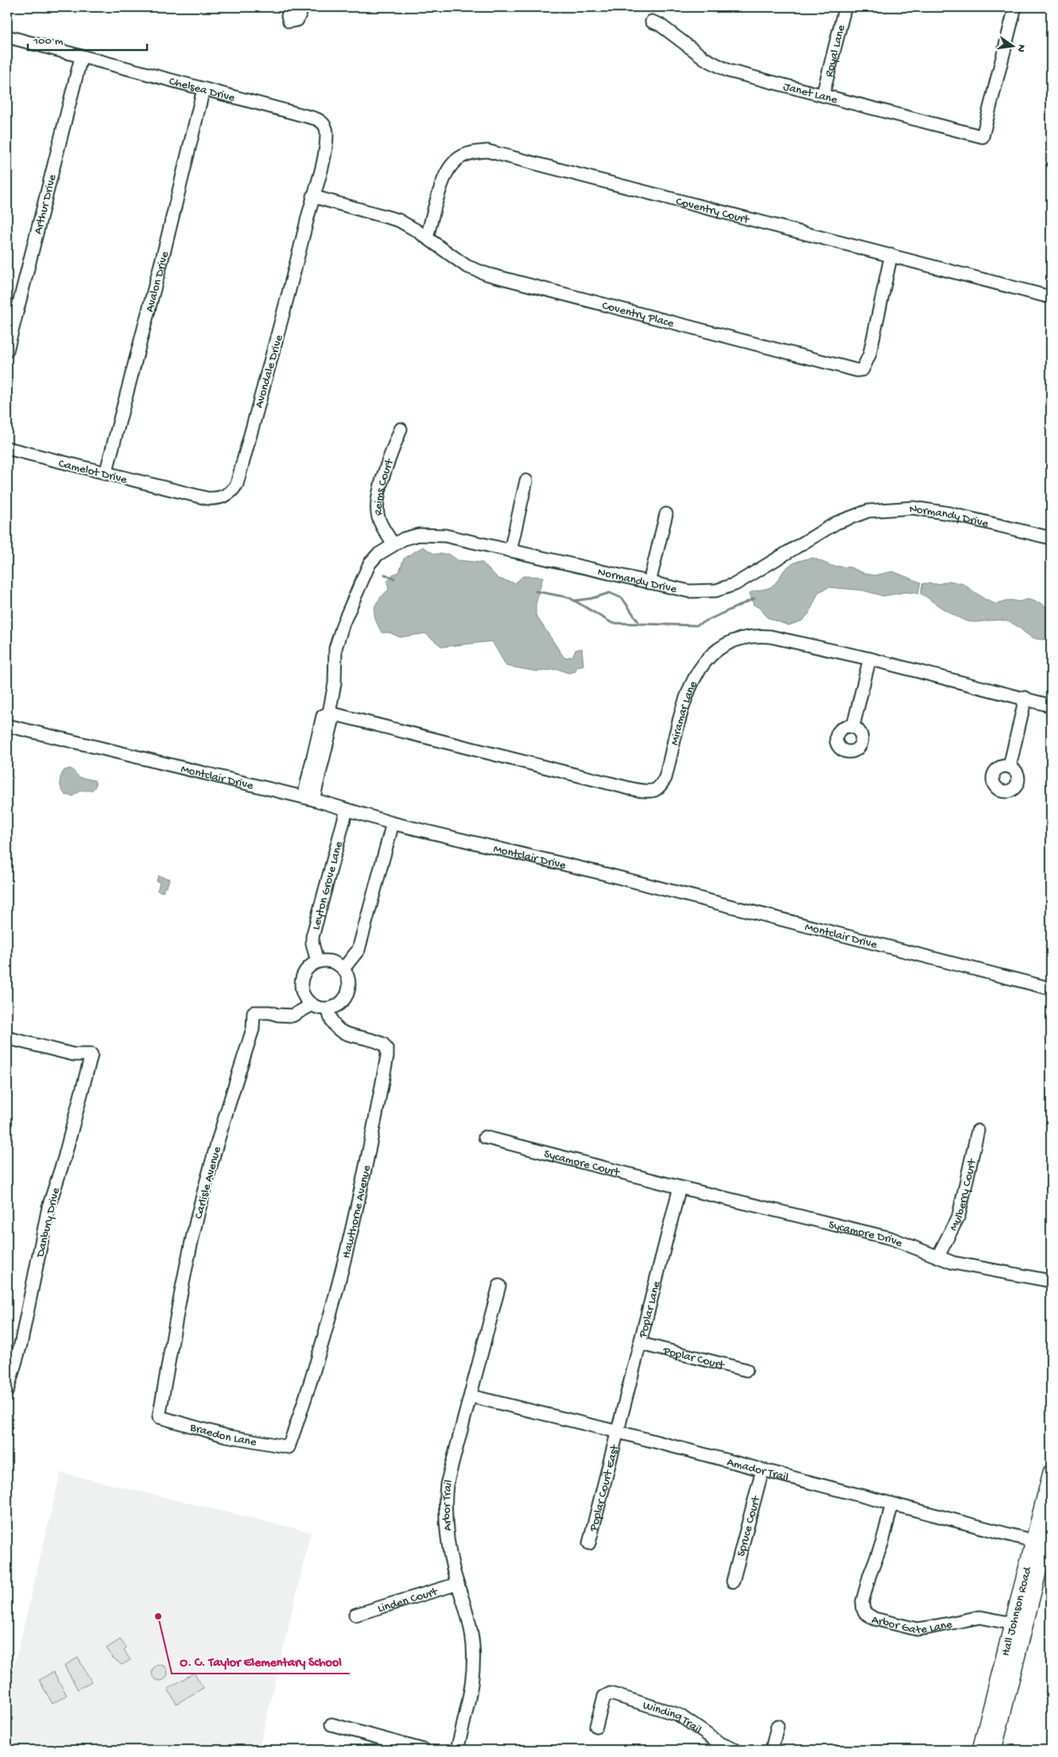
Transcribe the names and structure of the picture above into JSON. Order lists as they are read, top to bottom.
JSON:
{
  "streets": {
    "main road": ["Hall Johnson Road"],
    "street": [
      "Royal Lane",
      "Chelsea Drive",
      "Janet Lane",
      "Arthur Drive",
      "Coventry Court",
      "Avalon Drive",
      "Coventry Place",
      "Avondale Drive",
      "Camelot Drive",
      "Reims Court",
      "Normandy Drive",
      "Miramar Lane",
      "Montclair Drive",
      "Leyton Grove Lane",
      "Sycamore Court",
      "Carlisle Avenue",
      "Mulberry Court",
      "Hawthorne Avenue",
      "Danbury Drive",
      "Sycamore Drive",
      "Poplar Lane",
      "Poplar Court",
      "Braedon Lane",
      "Amador Trail",
      "Poplar Court East",
      "Arbor Trail",
      "Spruce Court",
      "Linden Court",
      "Arbor Gate Lane",
      "Winding Trail"
    ]
  },
  "crossings": [
    ["Royal Lane", "Janet Lane"],
    ["Chelsea Drive", "Arthur Drive"],
    ["Chelsea Drive", "Avalon Drive"],
    ["Chelsea Drive", "Coventry Place"],
    ["Chelsea Drive", "Avondale Drive"],
    ["Coventry Court", "Coventry Place"],
    ["Avalon Drive", "Camelot Drive"],
    ["Coventry Place", "Avondale Drive"],
    ["Avondale Drive", "Camelot Drive"],
    ["Reims Court", "Normandy Drive"],
    ["Normandy Drive", "Miramar Lane"],
    ["Normandy Drive", "Montclair Drive"],
    ["Montclair Drive", "Leyton Grove Lane"],
    ["Leyton Grove Lane", "Carlisle Avenue"],
    ["Leyton Grove Lane", "Hawthorne Avenue"],
    ["Sycamore Court", "Sycamore Drive"],
    ["Sycamore Court", "Poplar Lane"],
    ["Carlisle Avenue", "Hawthorne Avenue"],
    ["Carlisle Avenue", "Braedon Lane"],
    ["Mulberry Court", "Sycamore Drive"],
    ["Hawthorne Avenue", "Braedon Lane"],
    ["Sycamore Drive", "Poplar Lane"],
    ["Poplar Lane", "Poplar Court"],
    ["Poplar Lane", "Amador Trail"],
    ["Poplar Lane", "Poplar Court East"],
    ["Amador Trail", "Poplar Court East"],
    ["Amador Trail", "Arbor Trail"],
    ["Amador Trail", "Spruce Court"],
    ["Amador Trail", "Hall Johnson Road"],
    ["Amador Trail", "Arbor Gate Lane"],
    ["Arbor Trail", "Linden Court"],
    ["Hall Johnson Road", "Arbor Gate Lane"]
  ],
  "places": ["O. C. Taylor Elementary School"],
  "scale_bar": "100 m",
  "north": "right"
}
